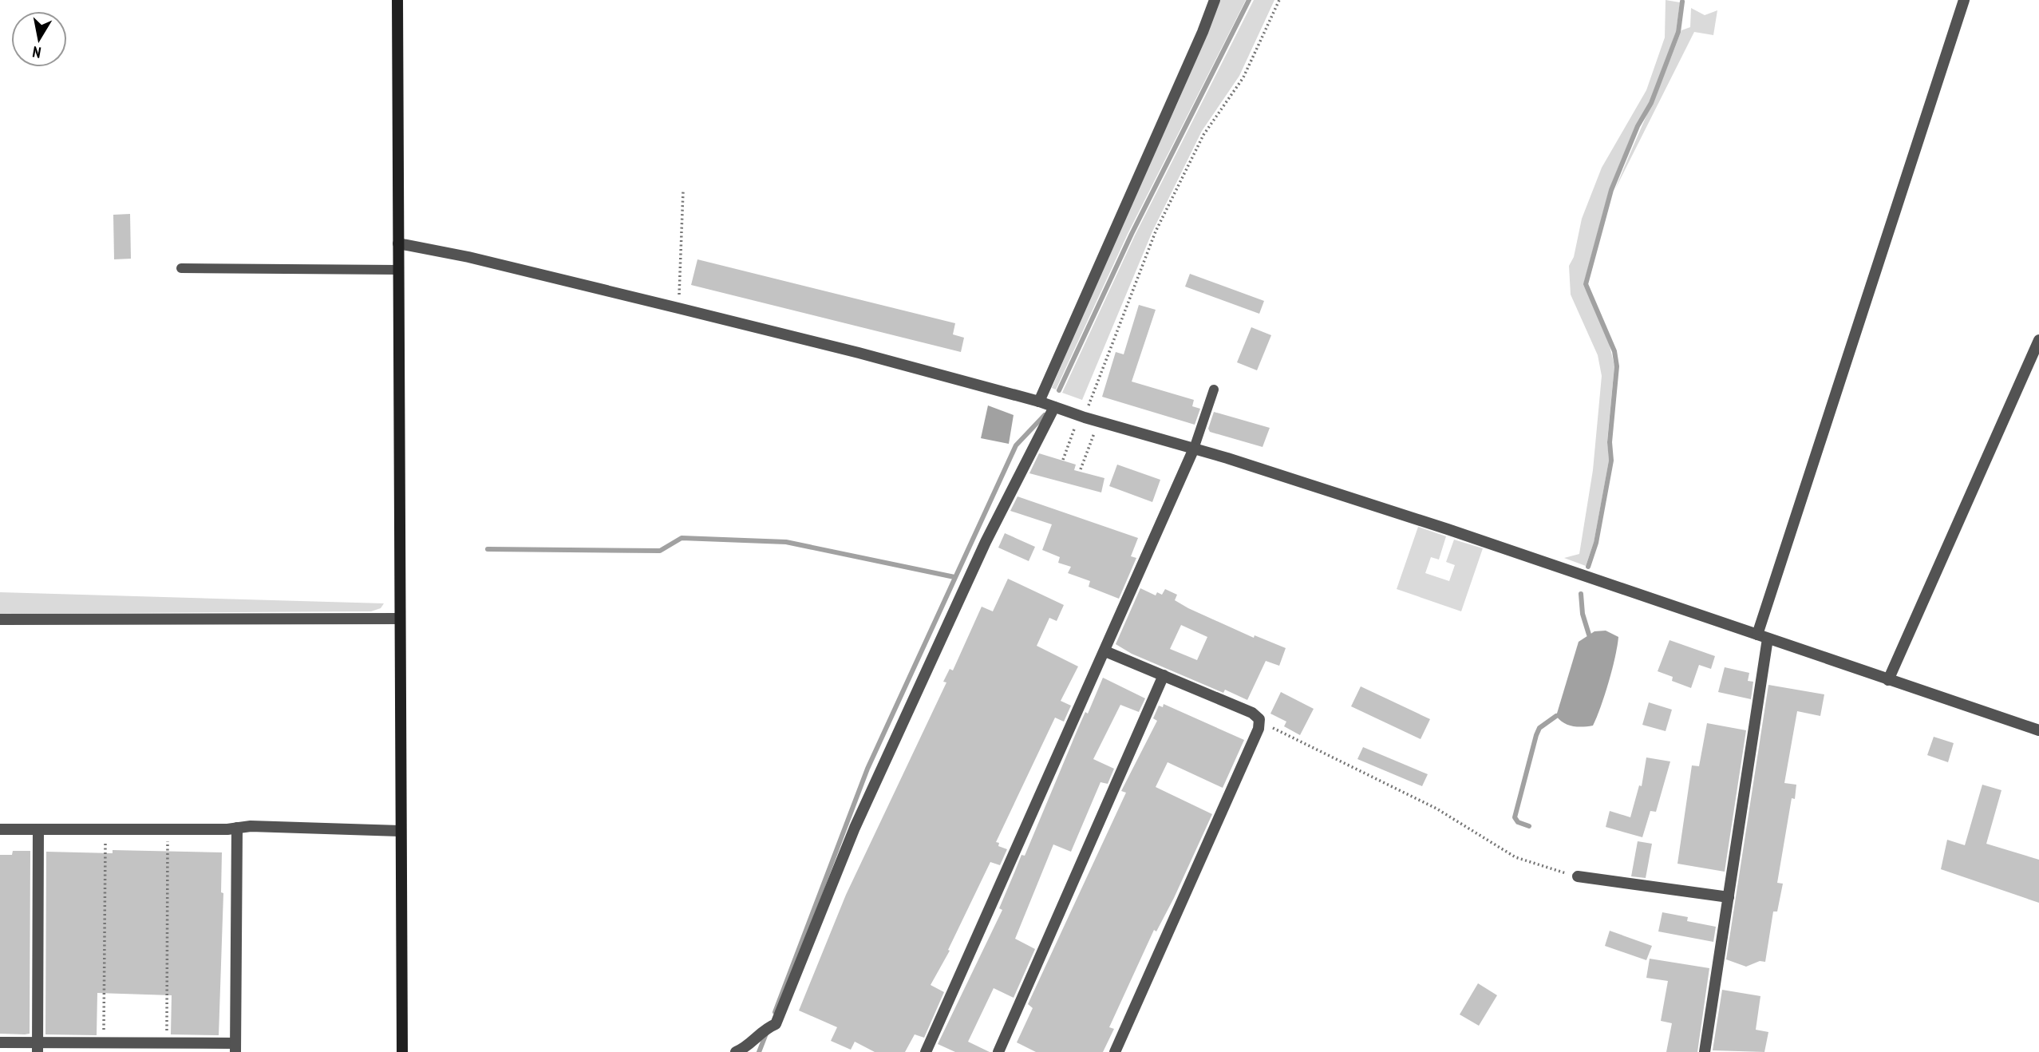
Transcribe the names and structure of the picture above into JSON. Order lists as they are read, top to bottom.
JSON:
{
  "north": "bottom"
}
